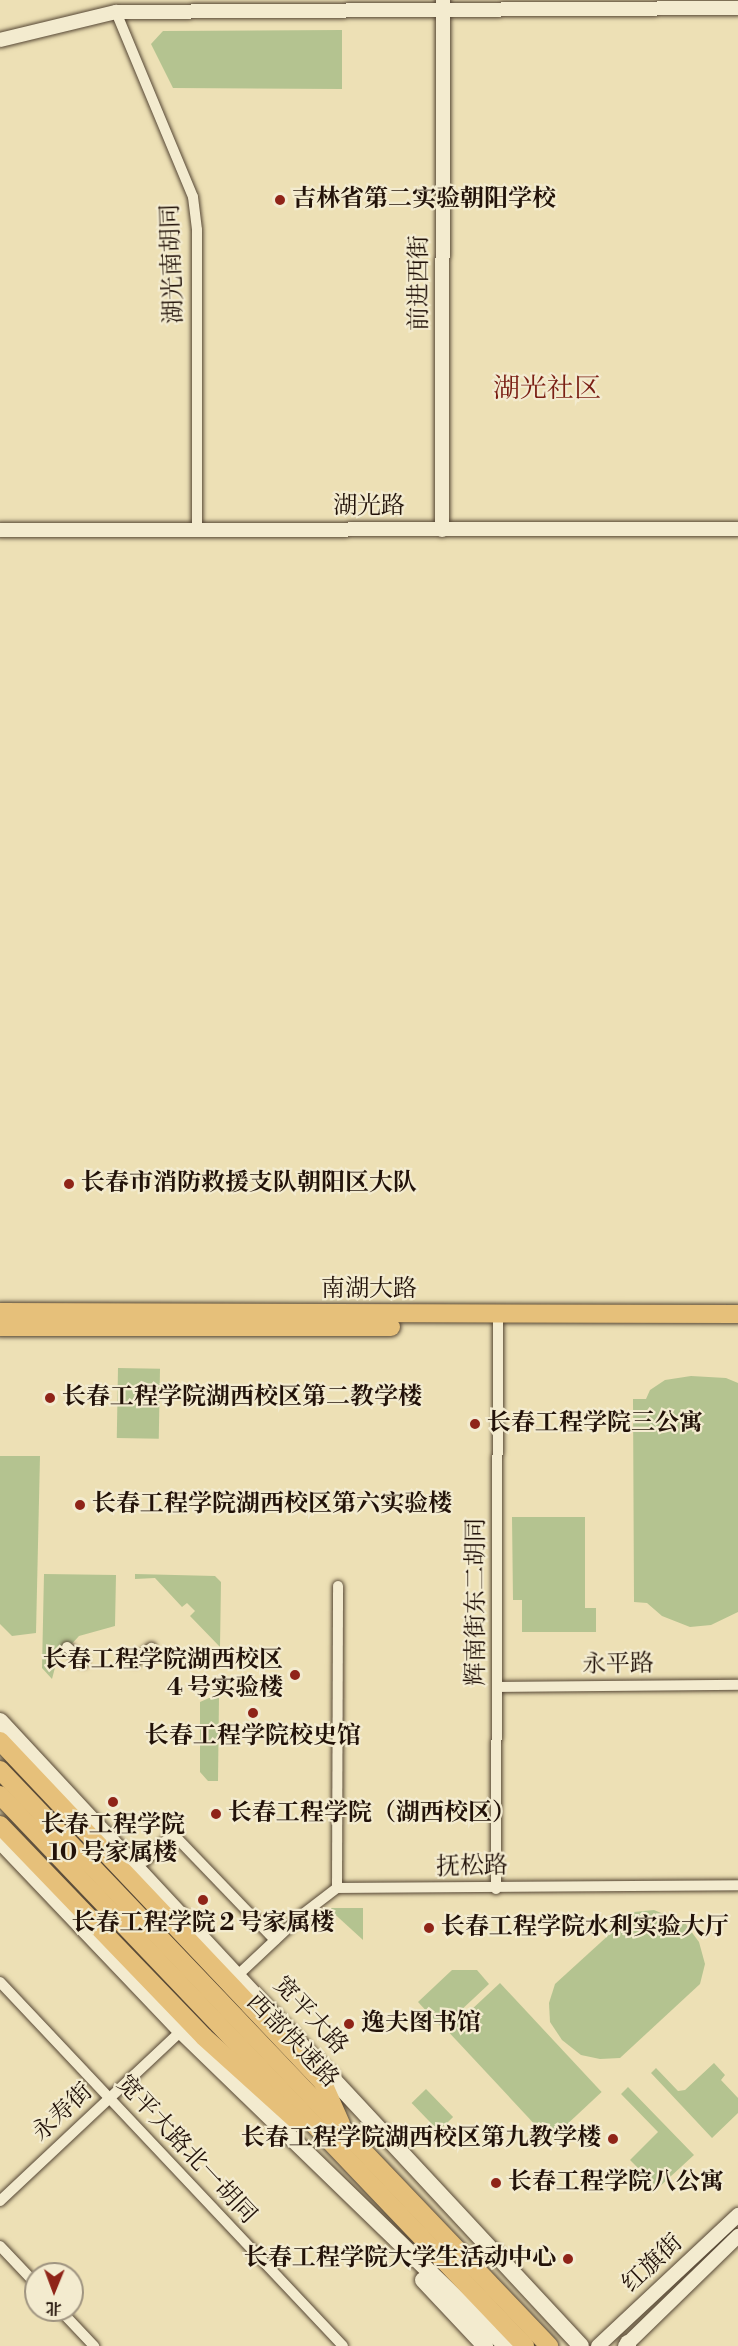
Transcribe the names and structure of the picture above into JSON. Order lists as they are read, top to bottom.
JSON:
{
  "streets": {
    "main road": ["南湖大路", "宽平大路", "西部快速路"],
    "street": [
      "湖光南胡同",
      "前进西街",
      "湖光路",
      "辉南街东二胡同",
      "永平路",
      "抚松路",
      "永寿街",
      "宽平大路北一胡同",
      "红旗街"
    ]
  },
  "crossings": [
    ["湖光南胡同", "湖光路"],
    ["前进西街", "湖光路"],
    ["南湖大路", "辉南街东二胡同"],
    ["辉南街东二胡同", "永平路"],
    ["辉南街东二胡同", "抚松路"],
    ["永寿街", "宽平大路北一胡同"]
  ],
  "districts": ["湖光社区"],
  "places": [
    "吉林省第二实验朝阳学校",
    "长春市消防救援支队朝阳区大队",
    "长春工程学院湖西校区第二教学楼",
    "长春工程学院三公寓",
    "长春工程学院湖西校区第六实验楼",
    "长春工程学院湖西校区 4 号实验楼",
    "长春工程学院校史馆",
    "长春工程学院 10 号家属楼",
    "长春工程学院（湖西校区）",
    "长春工程学院 2 号家属楼",
    "长春工程学院水利实验大厅",
    "逸夫图书馆",
    "长春工程学院湖西校区第九教学楼",
    "长春工程学院八公寓",
    "长春工程学院大学生活动中心"
  ],
  "north": "bottom"
}
